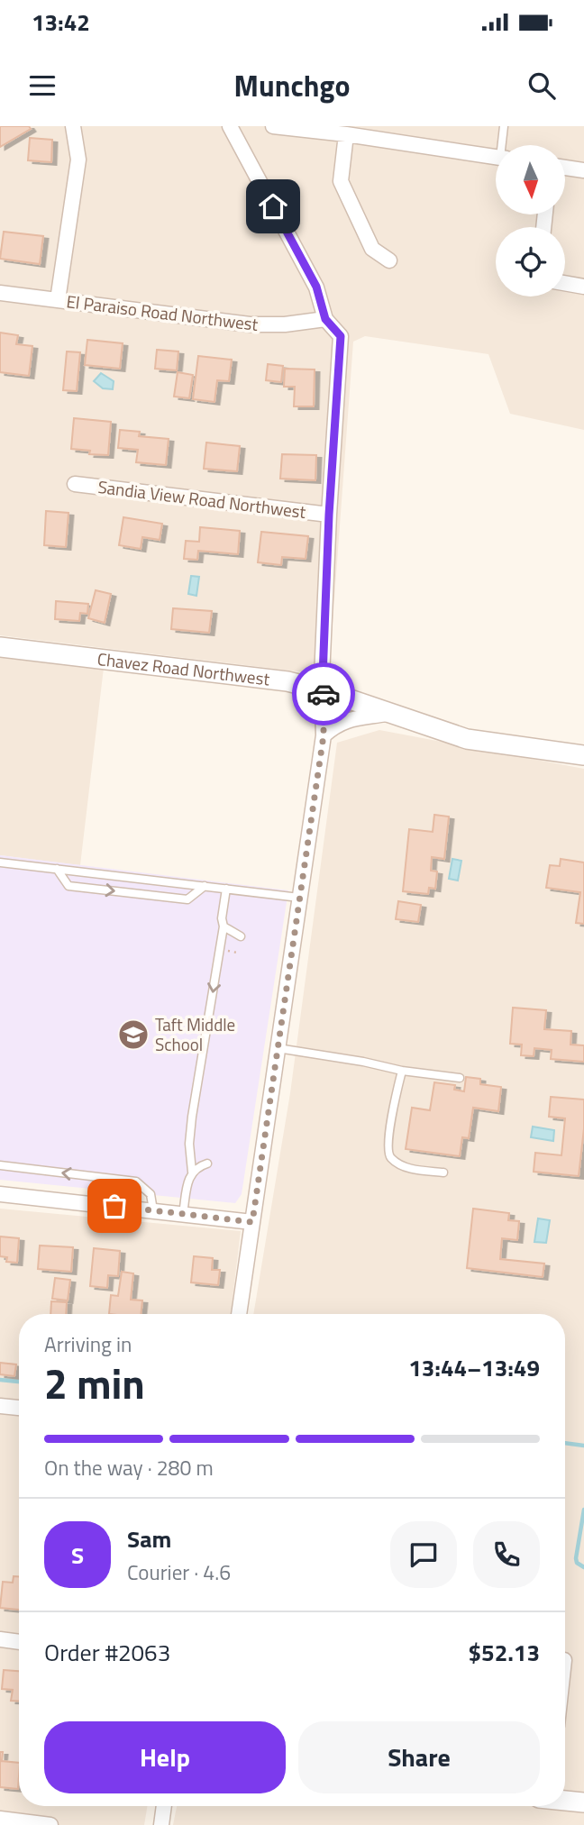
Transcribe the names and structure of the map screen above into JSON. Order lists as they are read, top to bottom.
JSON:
{
  "streets": {
    "street": ["El Paraiso Road Northwest", "Sandia View Road Northwest", "Chavez Road Northwest"]
  },
  "places": {
    "school or university": ["Taft Middle School"]
  },
  "north": "bottom",
  "page": {
    "status": "13:42",
    "header": "Munchgo",
    "heading": ["2 min", "Arriving in", "13:44–13:49"],
    "panel": [
      "Sam",
      "Courier · 4.6",
      "Order #2063",
      "$52.13"
    ],
    "bar": "On the way · 280 m",
    "round": "S",
    "buttons": ["Help", "Share"]
  }
}
